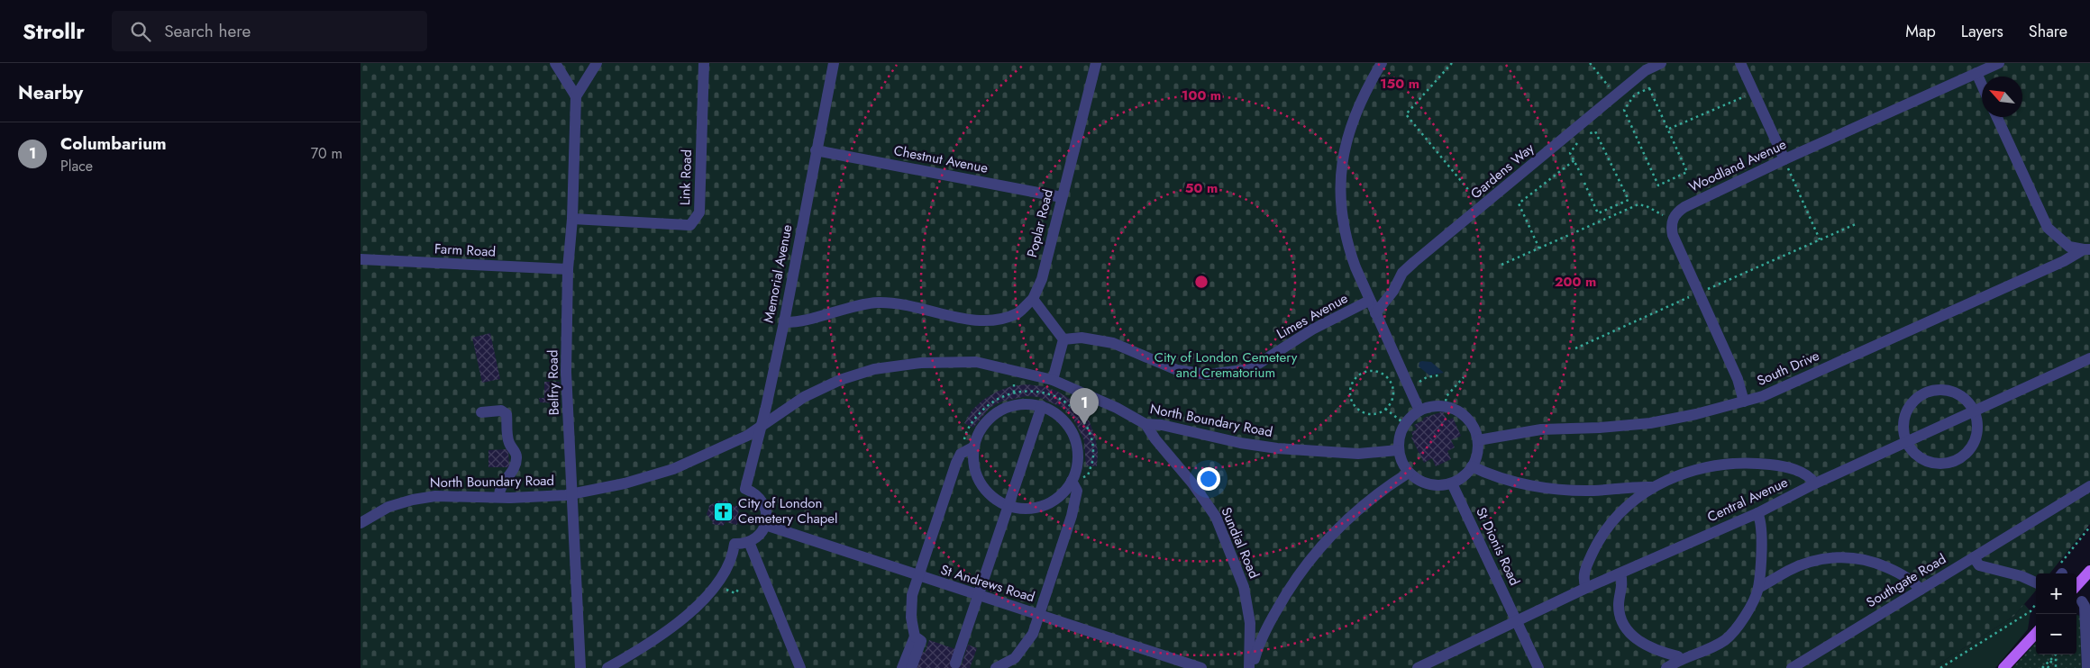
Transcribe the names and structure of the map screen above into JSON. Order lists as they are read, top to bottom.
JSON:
{
  "streets": {
    "street": [
      "Chestnut Avenue",
      "Woodland Avenue",
      "Gardens Way",
      "Link Road",
      "Poplar Road",
      "Farm Road",
      "Memorial Avenue",
      "Limes Avenue",
      "South Drive",
      "Belfry Road",
      "North Boundary Road",
      "Central Avenue",
      "Sundial Road",
      "St Dionis Road",
      "Southgate Road",
      "St Andrews Road"
    ]
  },
  "crossings": [
    ["Chestnut Avenue", "Poplar Road"],
    ["Chestnut Avenue", "Memorial Avenue"],
    ["Gardens Way", "Limes Avenue"],
    ["Link Road", "Belfry Road"],
    ["Farm Road", "Belfry Road"],
    ["Memorial Avenue", "North Boundary Road"],
    ["Memorial Avenue", "St Andrews Road"],
    ["South Drive", "North Boundary Road"],
    ["South Drive", "St Dionis Road"],
    ["Belfry Road", "North Boundary Road"],
    ["North Boundary Road", "Sundial Road"],
    ["North Boundary Road", "St Dionis Road"],
    ["Central Avenue", "St Dionis Road"]
  ],
  "parks": ["City of London Cemetery and Crematorium"],
  "places": {
    "church": ["City of London Cemetery Chapel"]
  },
  "north": "top left",
  "page": {
    "header": "Strollr",
    "search": "Search here",
    "nav": ["Map", "Layers", "Share"],
    "heading": "Nearby",
    "list": [
      {
        "mark": "1",
        "name": "Columbarium",
        "note": "Place",
        "value": "70 m"
      }
    ],
    "pins": "1",
    "map_buttons": ["+", "−"]
  },
  "rings": [
    "150 m",
    "100 m",
    "50 m",
    "200 m"
  ]
}
